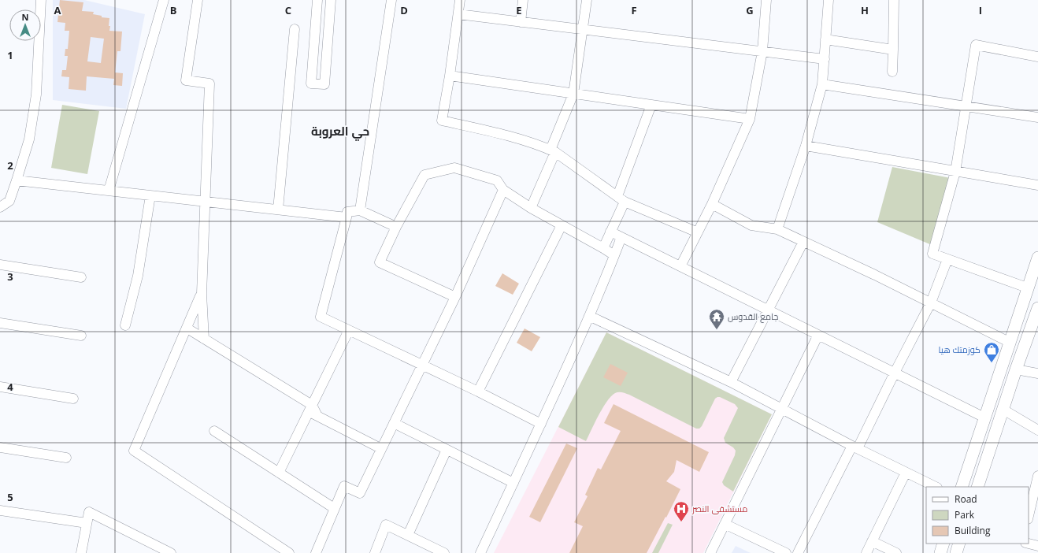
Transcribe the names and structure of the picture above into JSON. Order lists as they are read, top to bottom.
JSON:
{
  "districts": ["حي العروبة"],
  "places": {
    "temple": ["جامع القدوس"],
    "shop": ["كوزمتك هيا"],
    "hospital": ["مستشفى النصر"]
  },
  "legend": ["Road", "Park", "Building"],
  "north": "top",
  "grid": {
    "columns": [
      "A",
      "B",
      "C",
      "D",
      "E",
      "F",
      "G",
      "H",
      "I"
    ],
    "rows": [
      "1",
      "2",
      "3",
      "4",
      "5"
    ]
  }
}
